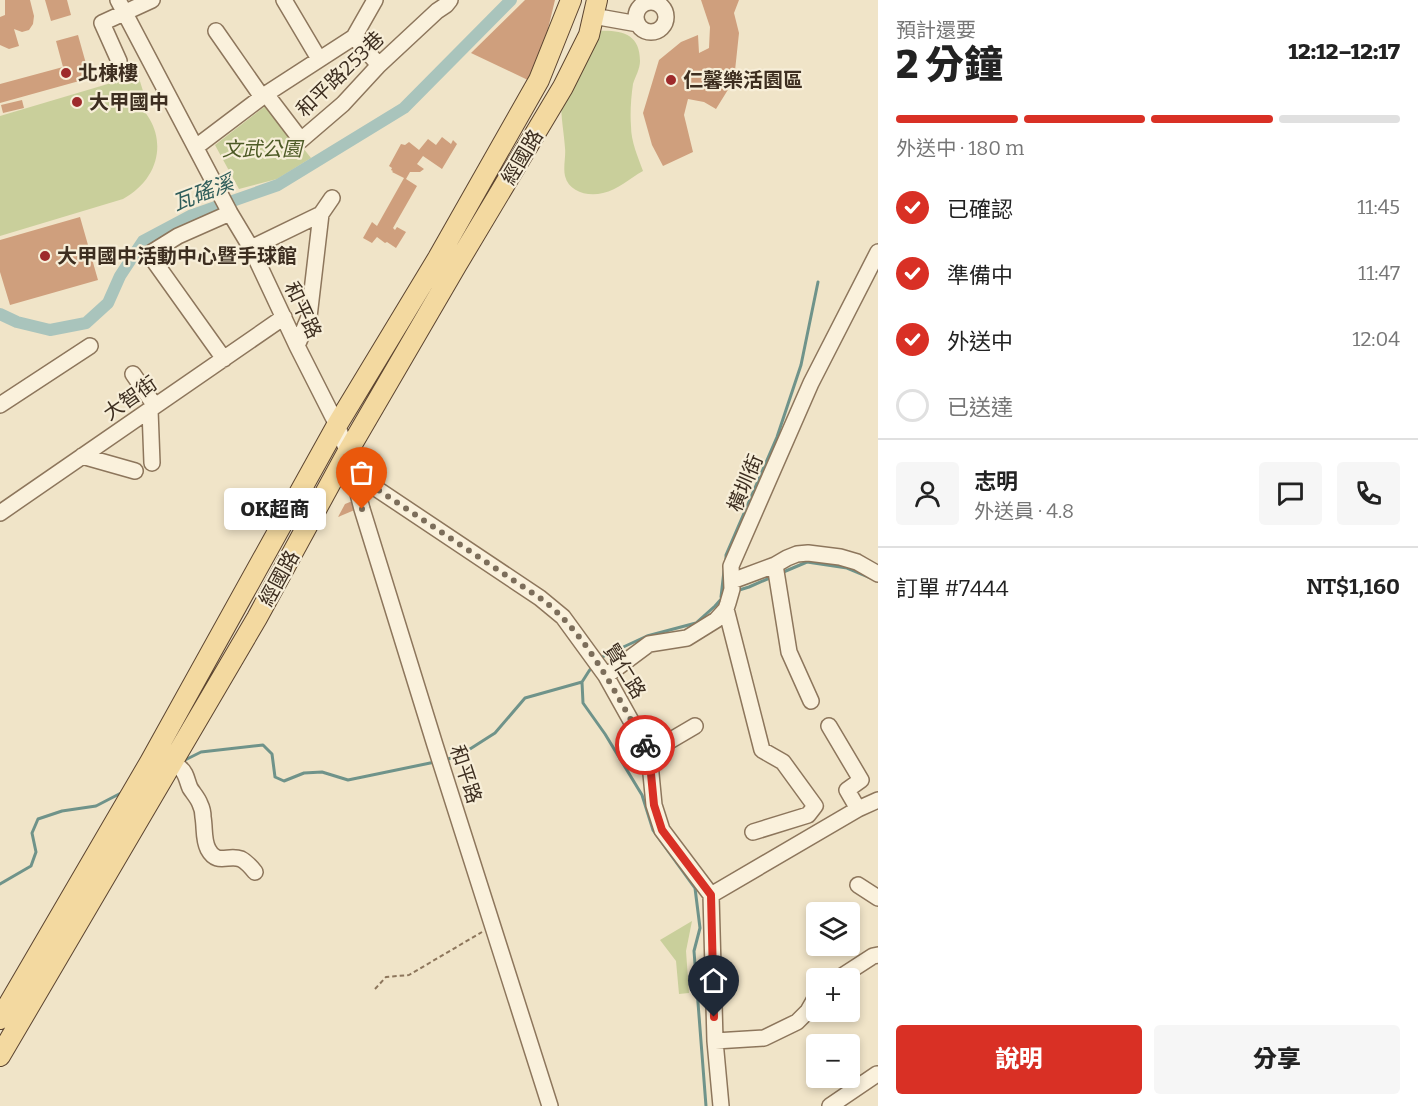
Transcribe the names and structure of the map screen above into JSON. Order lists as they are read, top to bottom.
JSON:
{
  "streets": {
    "main road": ["經國路"],
    "street": [
      "和平路253巷",
      "和平路",
      "大智街",
      "橫圳街",
      "賢仁路"
    ]
  },
  "crossings": [
    ["和平路253巷", "和平路"],
    ["經國路", "和平路"],
    ["經國路", "賢仁路"],
    ["和平路", "大智街"],
    ["和平路", "賢仁路"]
  ],
  "water": ["瓦磘溪"],
  "parks": ["文武公園"],
  "places": [
    "北棟樓",
    "仁馨樂活園區",
    "大甲國中",
    "大甲國中活動中心暨手球館",
    "OK超商"
  ],
  "page": {
    "heading": ["2 分鐘", "預計還要", "12:12–12:17"],
    "panel": [
      "志明",
      "外送員 · 4.8",
      "訂單 #7444",
      "NT$1,160"
    ],
    "bar": "外送中 · 180 m",
    "list": [
      ["已確認", "11:45"],
      ["準備中", "11:47"],
      ["外送中", "12:04"],
      "已送達"
    ],
    "bubble": "OK超商",
    "map_buttons": ["+", "−"],
    "buttons": ["說明", "分享"]
  }
}
